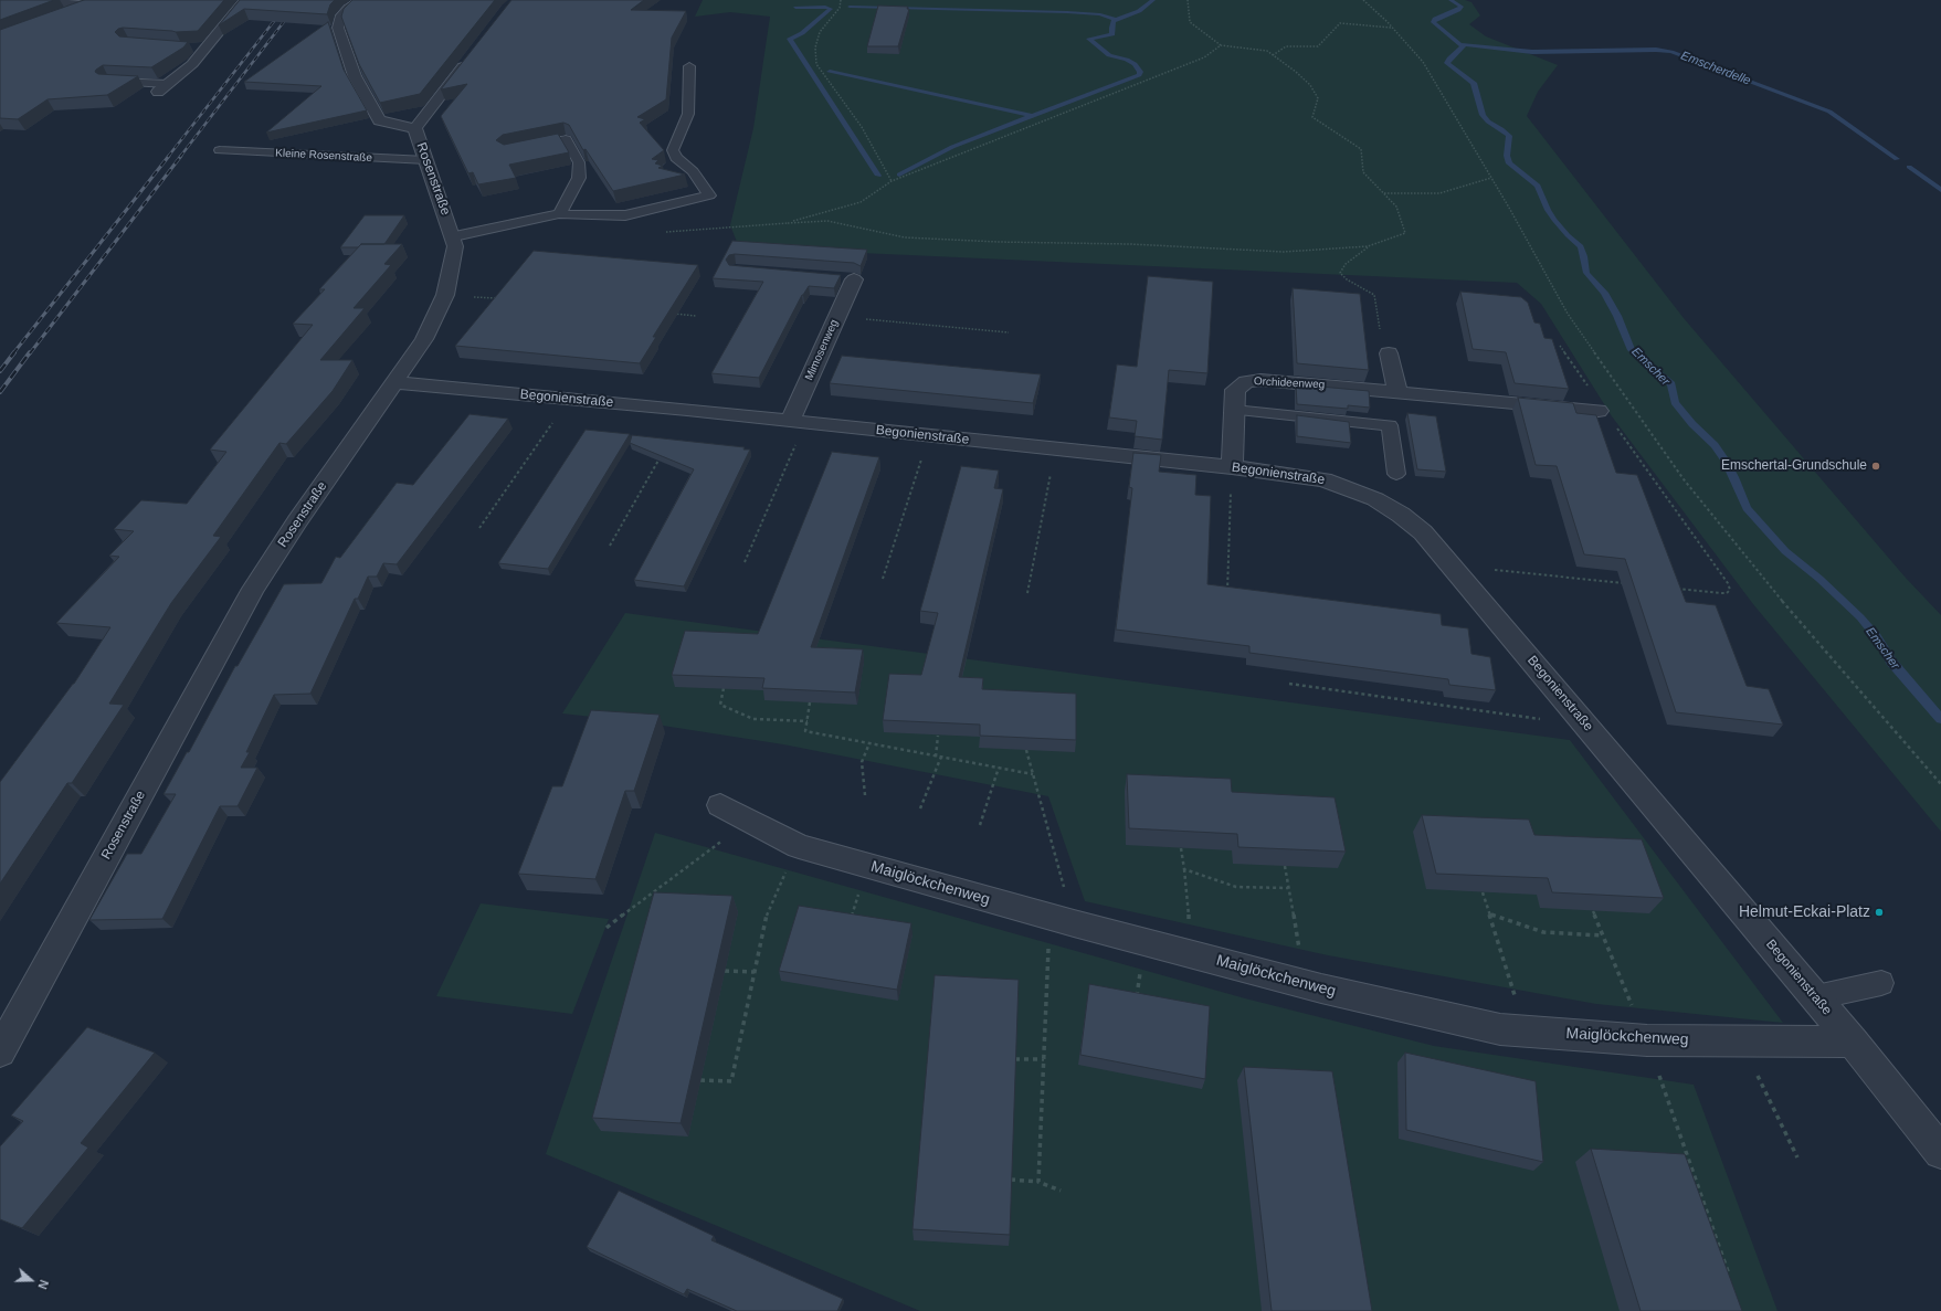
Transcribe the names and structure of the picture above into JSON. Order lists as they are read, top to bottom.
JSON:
{
  "streets": {
    "street": [
      "Rosenstraße",
      "Mimosenweg",
      "Orchideenweg",
      "Begonienstraße",
      "Maiglöckchenweg"
    ],
    "lane": ["Kleine Rosenstraße"]
  },
  "crossings": [
    ["Kleine Rosenstraße", "Rosenstraße"],
    ["Rosenstraße", "Begonienstraße"],
    ["Mimosenweg", "Begonienstraße"],
    ["Orchideenweg", "Begonienstraße"],
    ["Begonienstraße", "Maiglöckchenweg"]
  ],
  "water": ["Emscherdelle", "Emscher"],
  "places": ["Emschertal-Grundschule", "Helmut-Eckai-Platz"],
  "north": "right"
}
